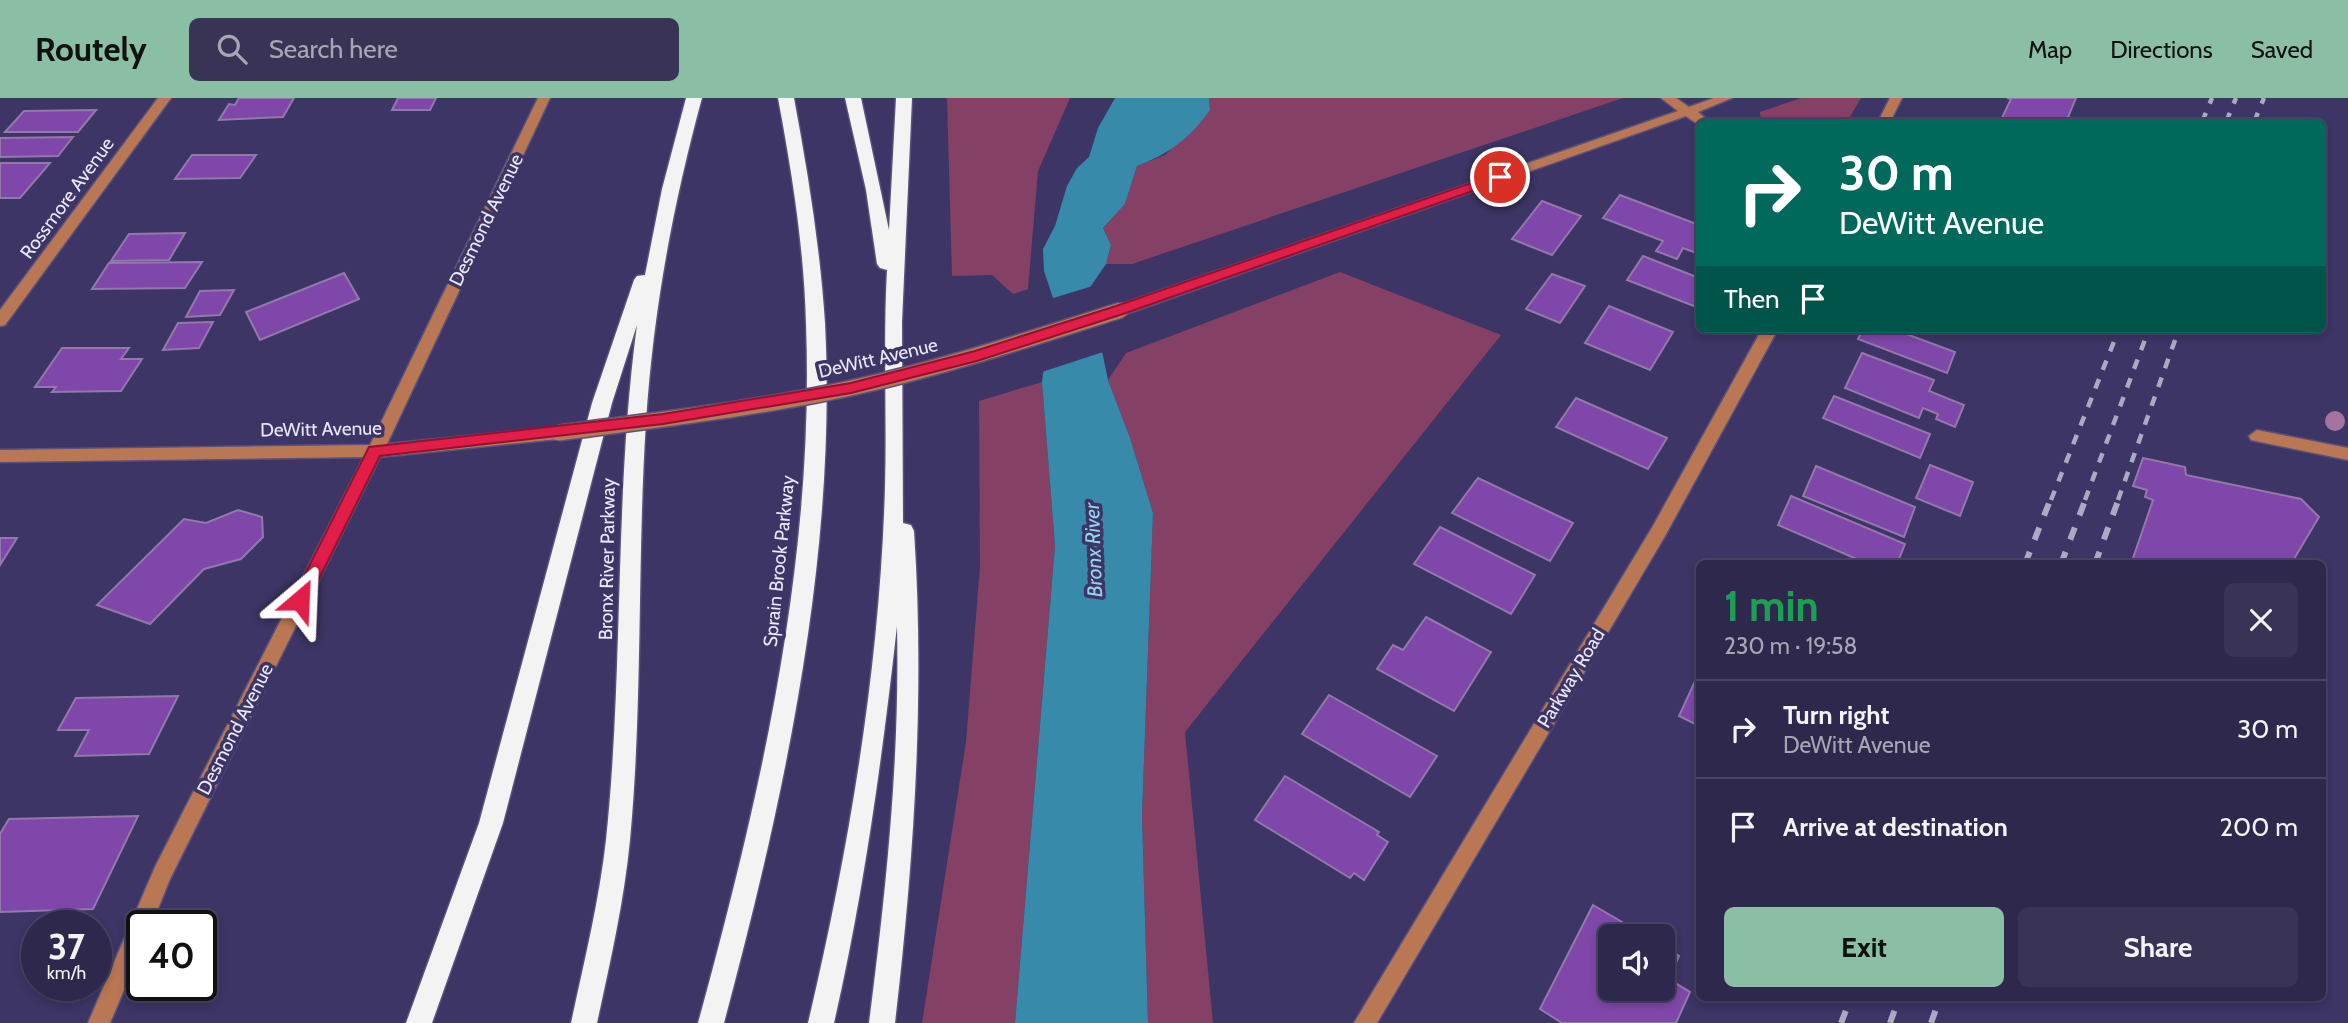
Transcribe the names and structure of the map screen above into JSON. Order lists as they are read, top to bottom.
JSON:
{
  "streets": {
    "highway": ["Bronx River Parkway", "Sprain Brook Parkway"],
    "street": [
      "Rossmore Avenue",
      "Desmond Avenue",
      "DeWitt Avenue",
      "Parkway Road"
    ]
  },
  "crossings": [
    ["Desmond Avenue", "DeWitt Avenue"]
  ],
  "water": ["Bronx River"],
  "page": {
    "header": "Routely",
    "search": "Search here",
    "nav": ["Map", "Directions", "Saved"],
    "turn": ["30 m", "DeWitt Avenue"],
    "then": "Then",
    "heading": ["1 min", "230 m · 19:58"],
    "list": [
      {
        "name": "Turn right",
        "note": "DeWitt Avenue",
        "value": "30 m"
      },
      {
        "name": "Arrive at destination",
        "value": "200 m"
      }
    ],
    "buttons": ["Exit", "Share"],
    "speed": "37 km/h",
    "limit": "40"
  }
}
